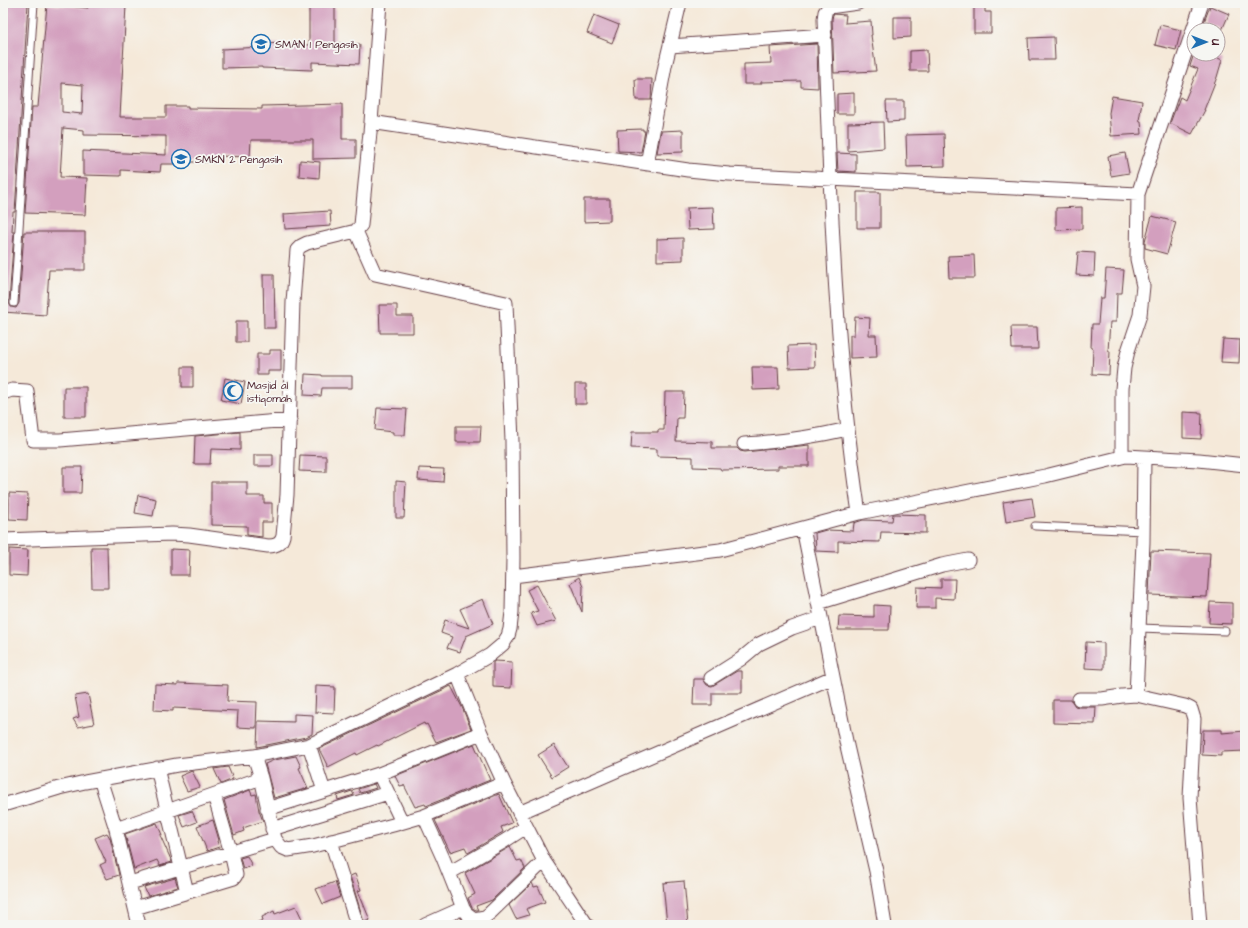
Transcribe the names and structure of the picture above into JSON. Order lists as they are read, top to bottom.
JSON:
{
  "places": {
    "school or university": ["SMAN 1 Pengasih", "SMKN 2 Pengasih"],
    "mosque": ["Masjid al istiqomah"]
  },
  "north": "right"
}
